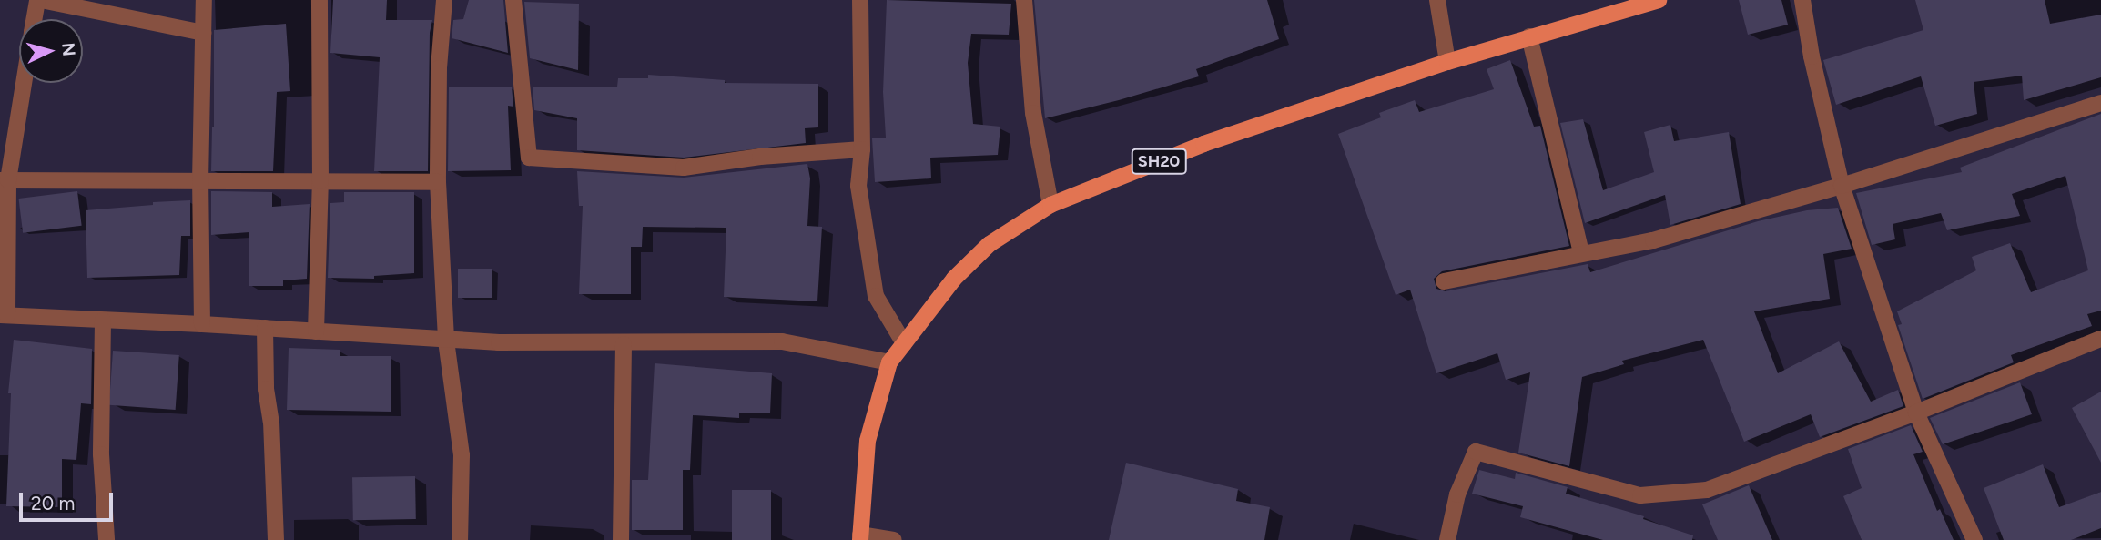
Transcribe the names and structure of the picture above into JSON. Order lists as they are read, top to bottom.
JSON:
{
  "streets": {
    "main road": ["SH20"]
  },
  "scale_bar": "20 m",
  "north": "right"
}
